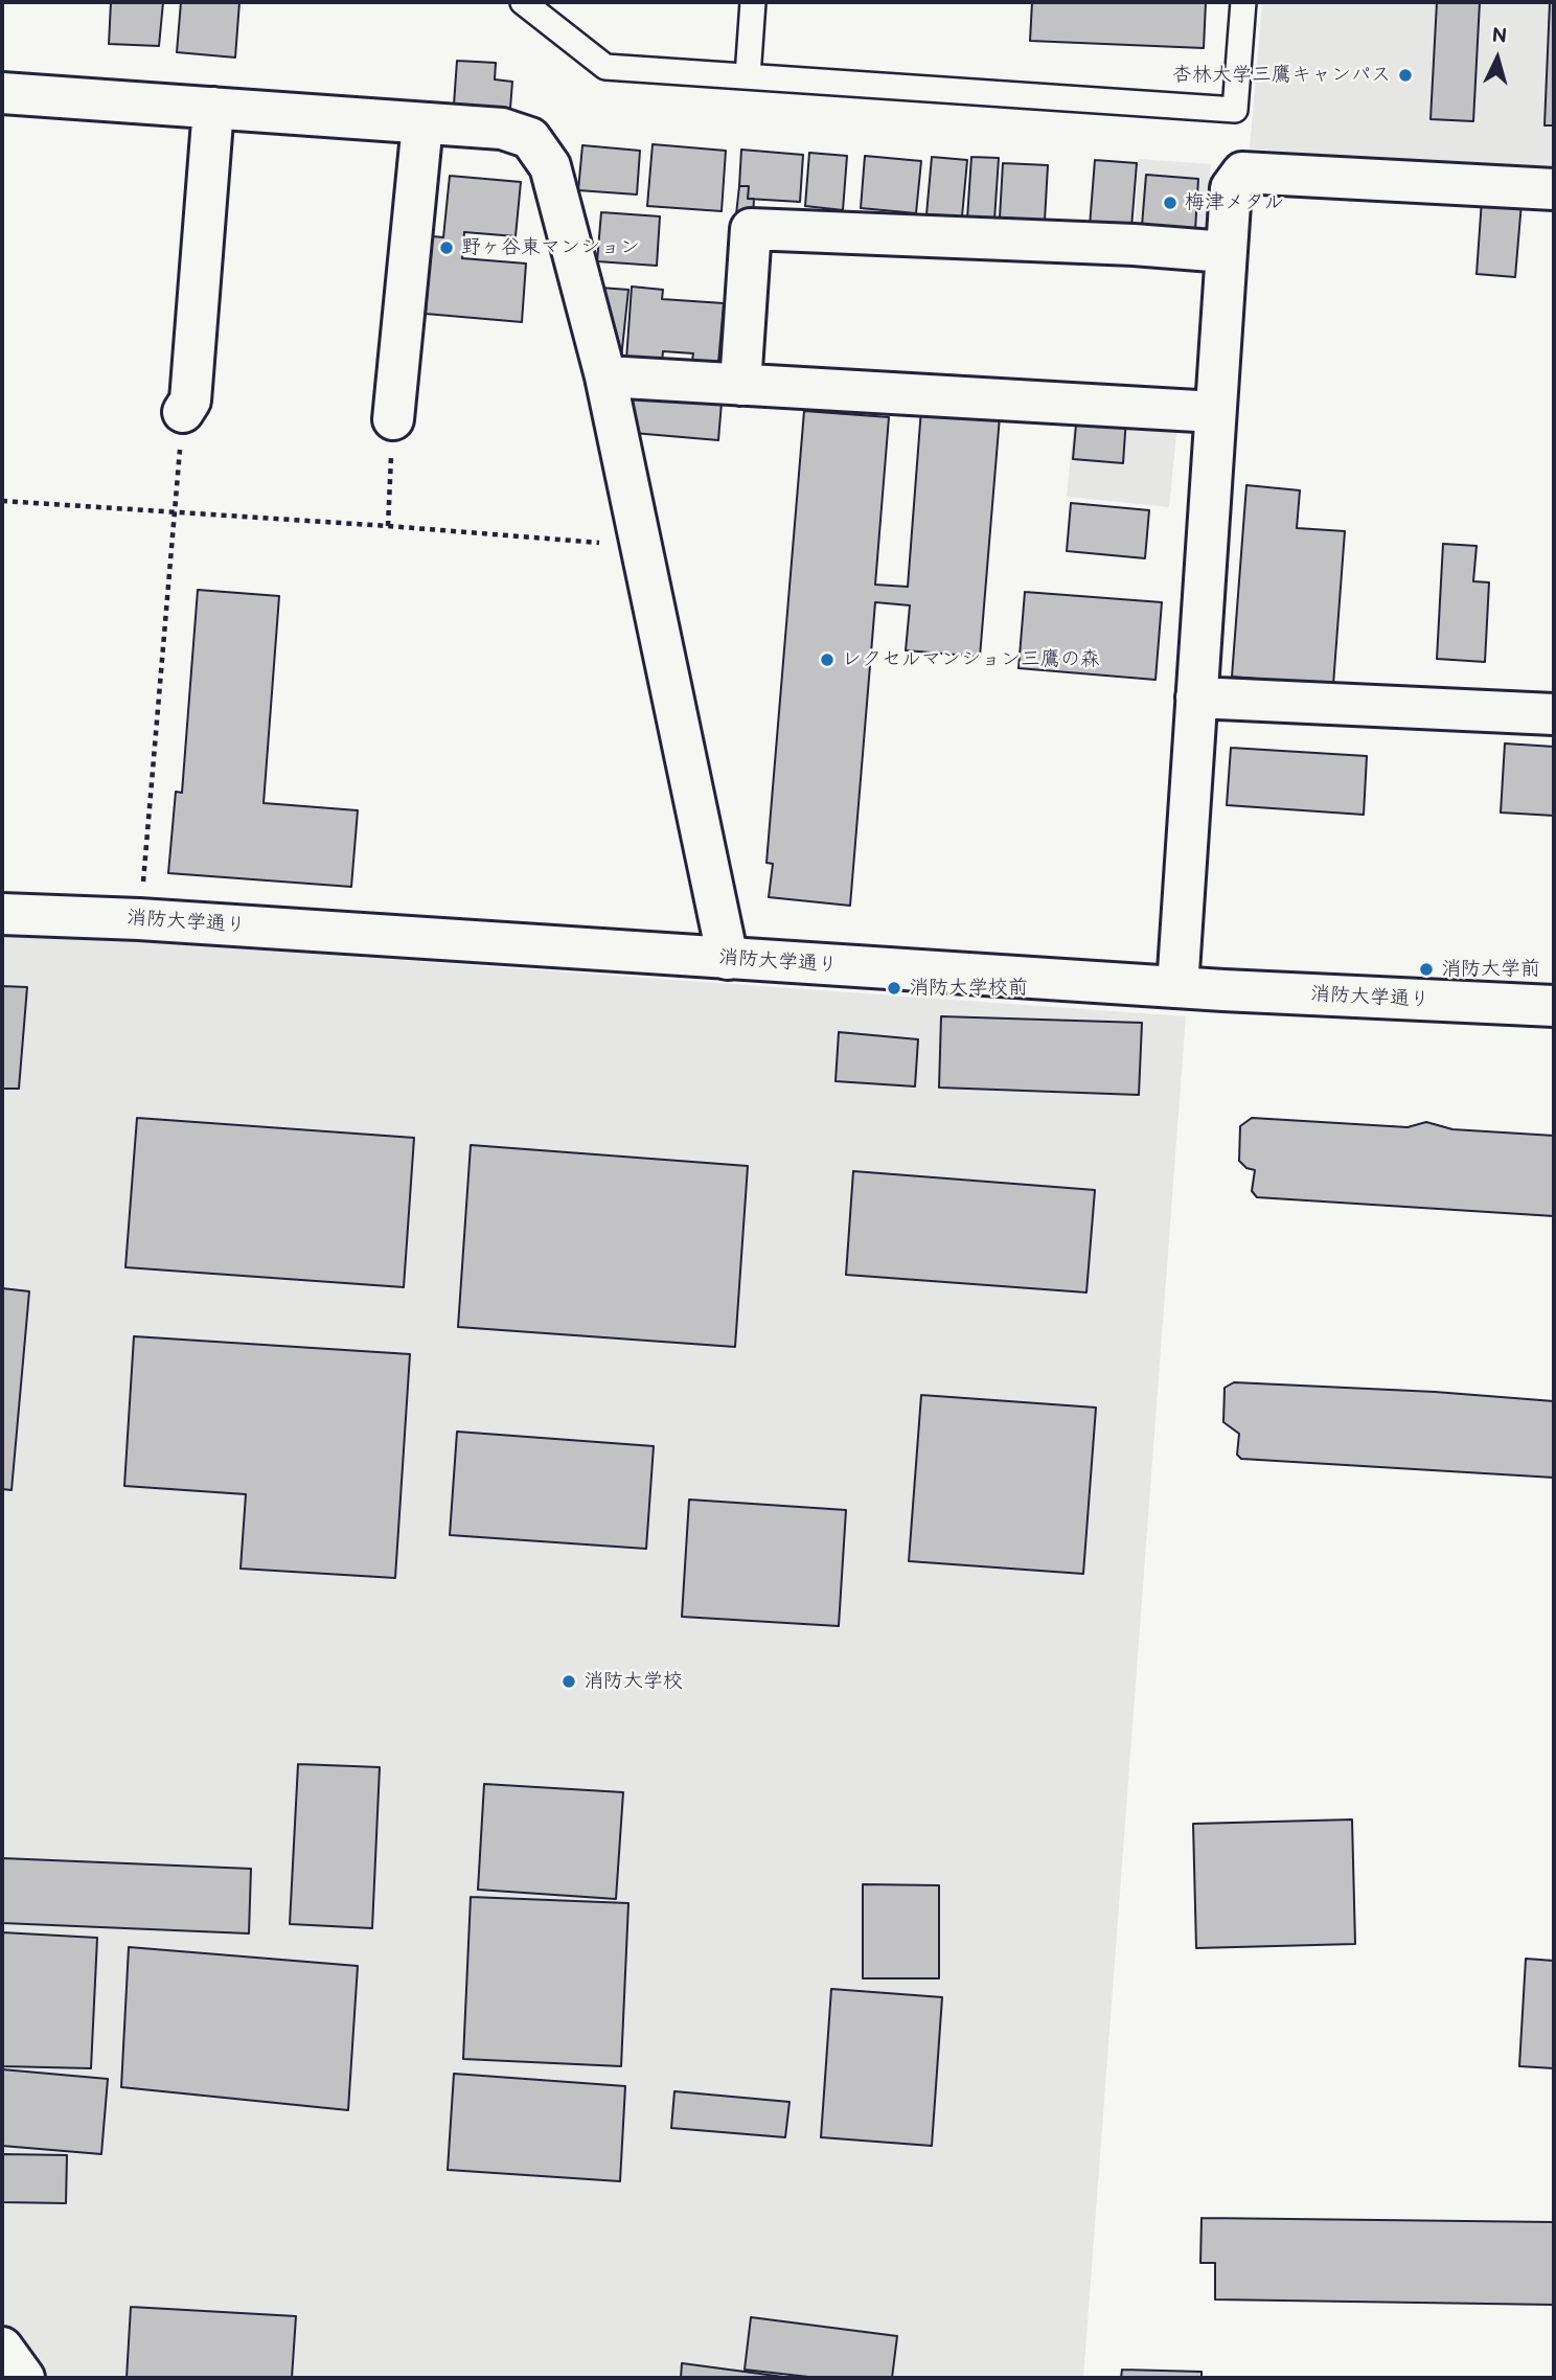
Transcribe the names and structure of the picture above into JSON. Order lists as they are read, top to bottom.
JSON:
{
  "streets": {
    "street": ["消防大学通り"]
  },
  "places": [
    "杏林大学三鷹キャンパス",
    "梅津メタル",
    "野ヶ谷東マンション",
    "レクセルマンション三鷹の森",
    "消防大学前",
    "消防大学校前",
    "消防大学校"
  ],
  "north": "top"
}
